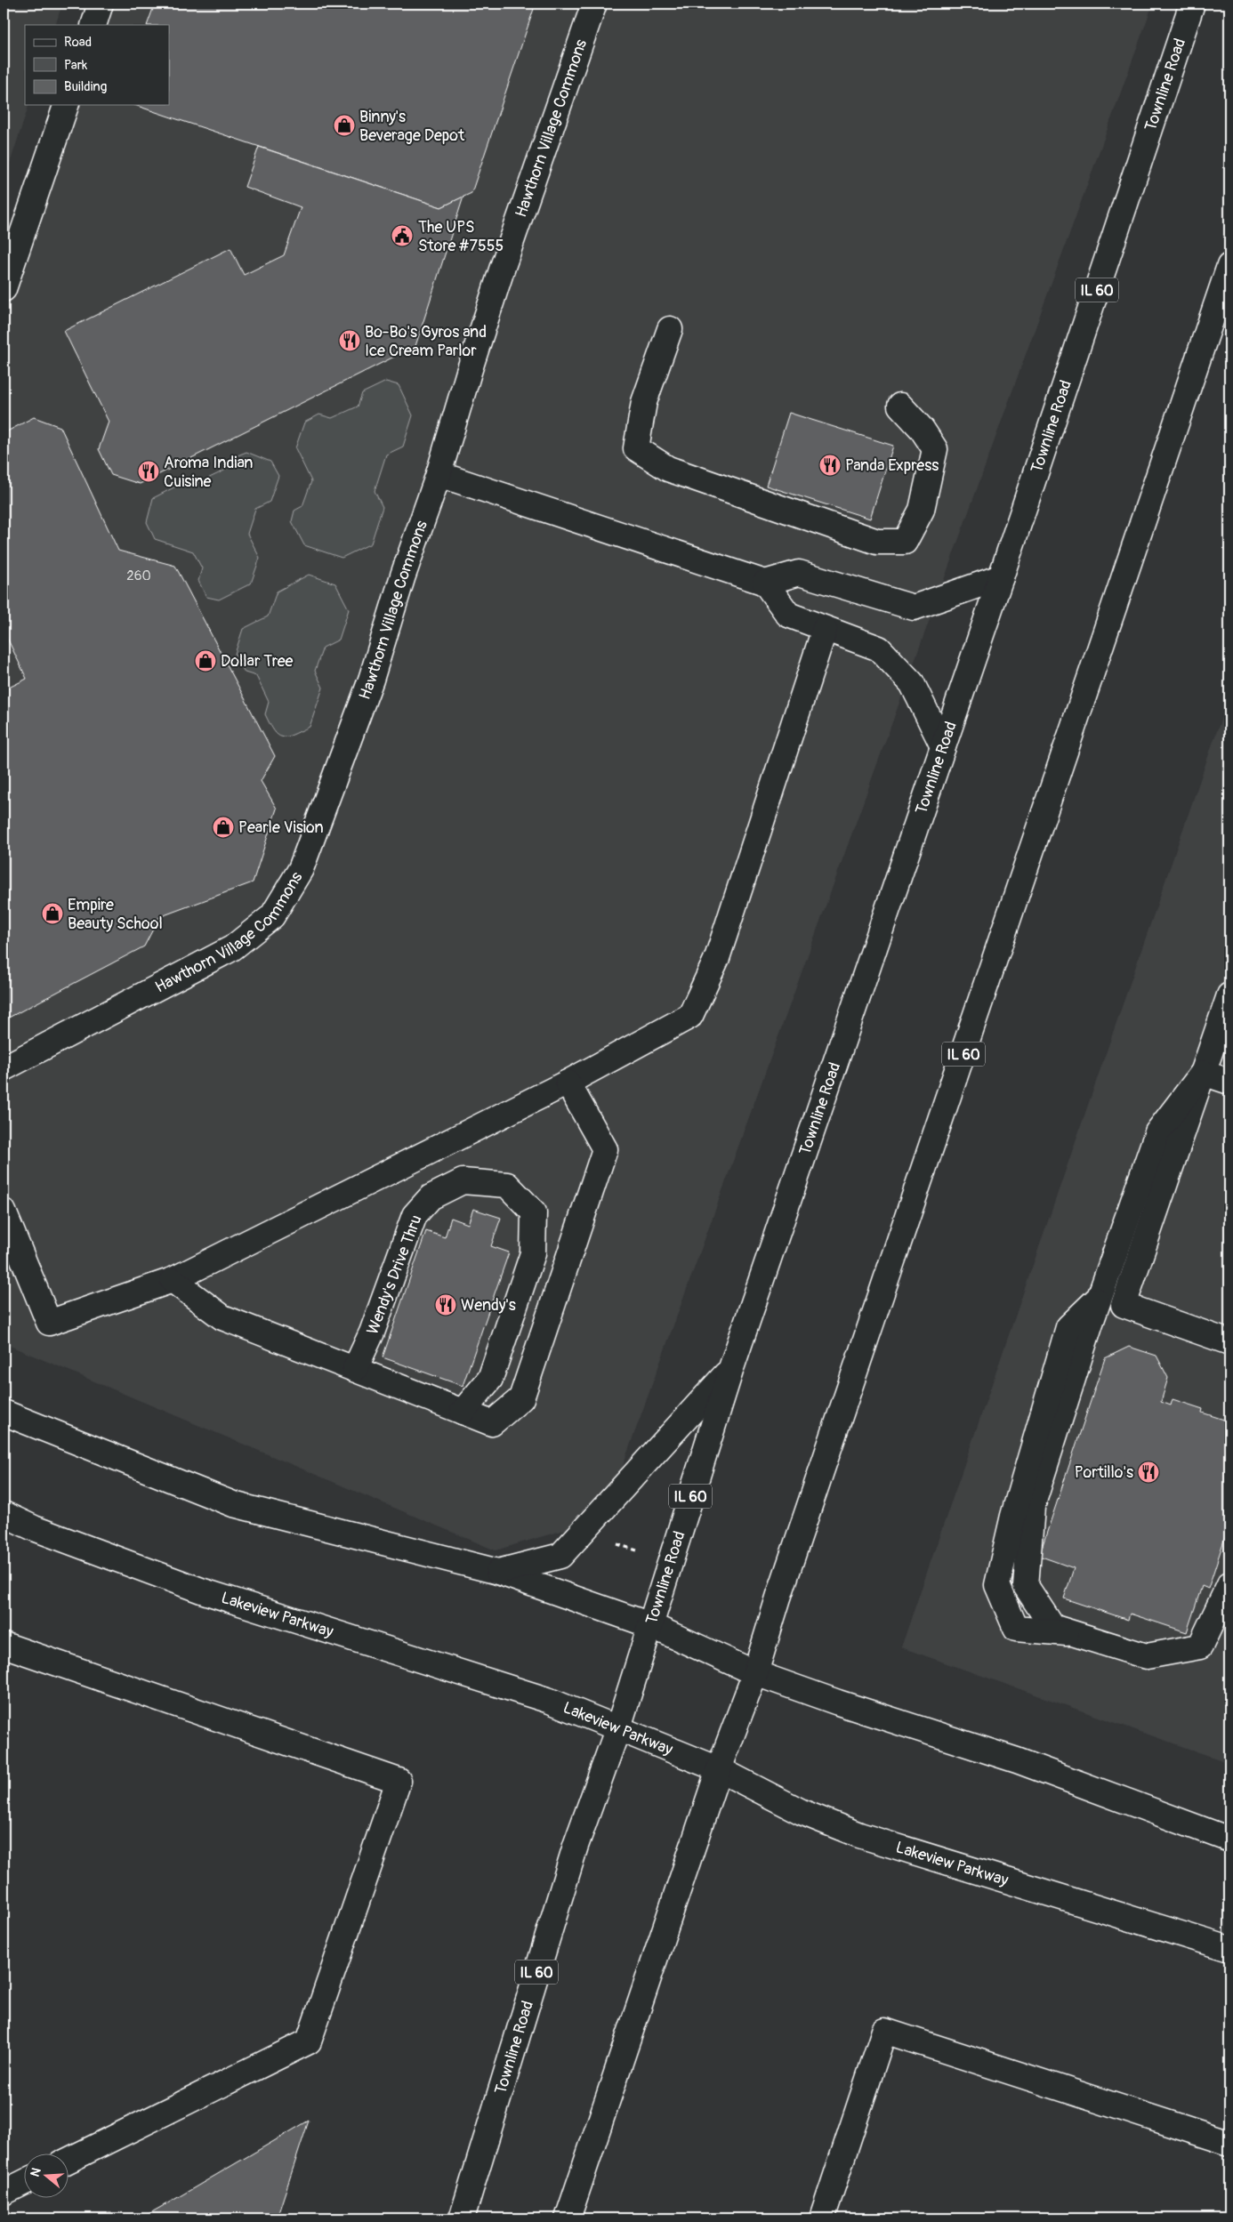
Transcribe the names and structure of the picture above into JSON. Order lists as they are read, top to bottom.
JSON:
{
  "streets": {
    "main road": [
      "Townline Road",
      "Hawthorn Village Commons",
      "IL 60",
      "Wendy's Drive Thru",
      "Lakeview Parkway"
    ]
  },
  "crossings": [
    ["Townline Road", "Lakeview Parkway"],
    ["IL 60", "Lakeview Parkway"]
  ],
  "places": {
    "shop": [
      "Binny's Beverage Depot",
      "Dollar Tree",
      "Pearle Vision",
      "Empire Beauty School"
    ],
    "public building": ["The UPS Store #7555"],
    "restaurant": [
      "Bo-Bo's Gyros and Ice Cream Parlor",
      "Panda Express",
      "Aroma Indian Cuisine",
      "Wendy's",
      "Portillo's"
    ]
  },
  "house_numbers": ["260"],
  "legend": ["Road", "Park", "Building"],
  "north": "left"
}
